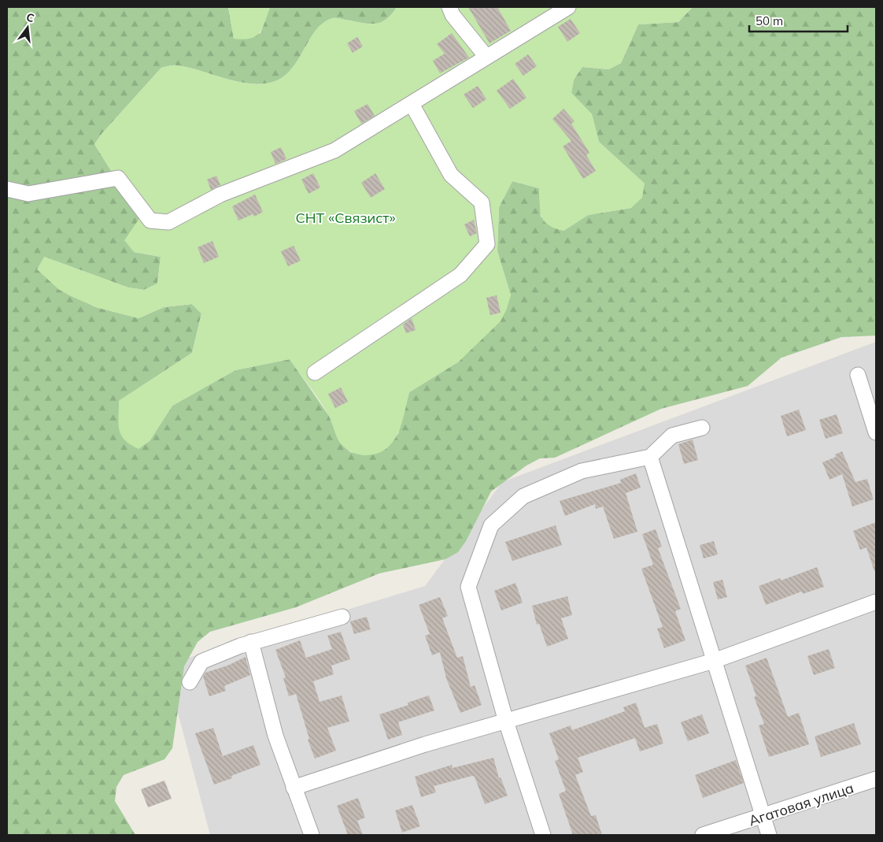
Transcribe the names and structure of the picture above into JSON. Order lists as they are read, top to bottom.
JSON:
{
  "streets": {
    "street": ["Агатовая улица"]
  },
  "parks": ["СНТ «Связист»"],
  "scale_bar": "50 m",
  "north": "top"
}
